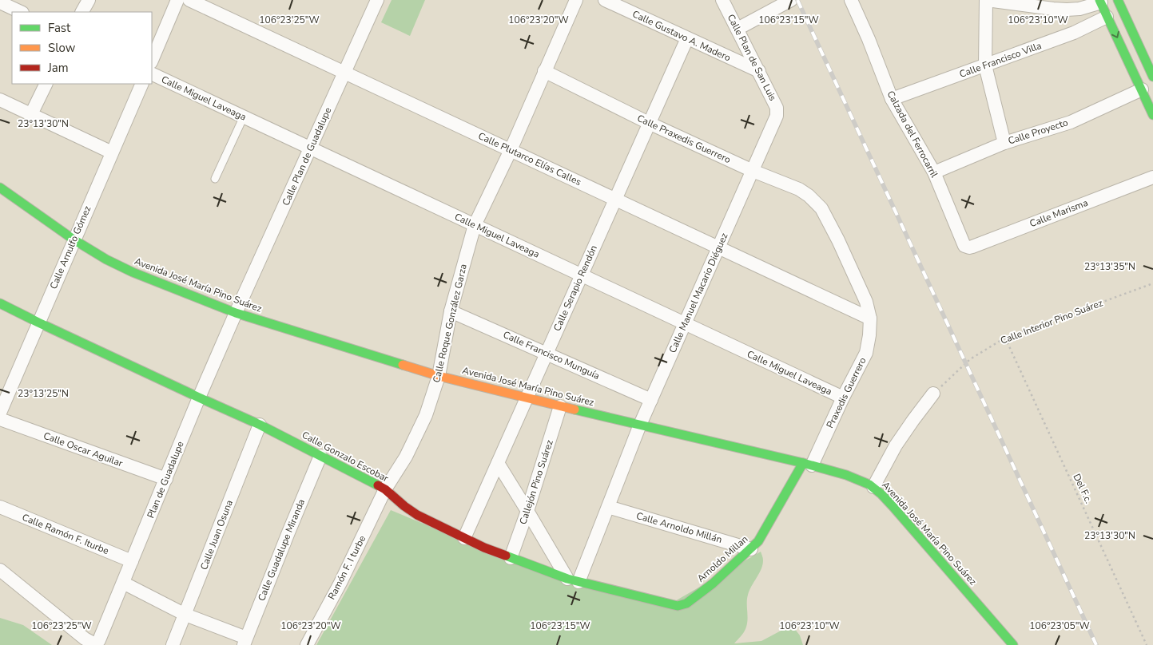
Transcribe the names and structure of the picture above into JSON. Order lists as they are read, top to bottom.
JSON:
{
  "streets": {
    "main road": ["Avenida José María Pino Suárez", "Calle Gonzalo Escobar", "Arnoldo Millan"],
    "street": [
      "Calle Gustavo A. Madero",
      "Calle Plan de San Luis",
      "Calle Francisco Villa",
      "Calle Miguel Laveaga",
      "Calle Proyecto",
      "Calzada del Ferrocarril",
      "Calle Praxedis Guerrero",
      "Calle Plan de Guadalupe",
      "Calle Plutarco Elías Calles",
      "Calle Marisma",
      "Calle Arnulfo Gómez",
      "Calle Serapio Rendón",
      "Calle Manuel Macario Diéguez",
      "Calle Roque González Garza",
      "Calle Francisco Munguía",
      "Praxedis Guerrero",
      "Calle Oscar Aguilar",
      "Plan de Guadalupe",
      "Callejón Pino Suárez",
      "Calle Arnoldo Millán",
      "Calle Ramón F. Iturbe",
      "Calle Juan Osuna",
      "Calle Guadalupe Miranda",
      "Ramón F. I turbe"
    ],
    "path": ["Calle Interior Pino Suárez", "Del F.c."]
  },
  "crossings": [
    ["Calle Gustavo A. Madero", "Calle Plan de San Luis"],
    ["Calle Gustavo A. Madero", "Calle Serapio Rendón"],
    ["Calle Plan de San Luis", "Calle Manuel Macario Diéguez"],
    ["Calle Francisco Villa", "Calzada del Ferrocarril"],
    ["Calle Miguel Laveaga", "Calle Plan de Guadalupe"],
    ["Calle Miguel Laveaga", "Calle Serapio Rendón"],
    ["Calle Miguel Laveaga", "Calle Manuel Macario Diéguez"],
    ["Calle Miguel Laveaga", "Calle Roque González Garza"],
    ["Calle Miguel Laveaga", "Praxedis Guerrero"],
    ["Calle Proyecto", "Calzada del Ferrocarril"],
    ["Calzada del Ferrocarril", "Calle Marisma"],
    ["Calle Praxedis Guerrero", "Calle Serapio Rendón"],
    ["Calle Praxedis Guerrero", "Calle Manuel Macario Diéguez"],
    ["Calle Praxedis Guerrero", "Calle Roque González Garza"],
    ["Calle Praxedis Guerrero", "Praxedis Guerrero"],
    ["Calle Plan de Guadalupe", "Calle Plutarco Elías Calles"],
    ["Calle Plan de Guadalupe", "Avenida José María Pino Suárez"],
    ["Calle Plan de Guadalupe", "Plan de Guadalupe"],
    ["Calle Plutarco Elías Calles", "Calle Serapio Rendón"],
    ["Calle Plutarco Elías Calles", "Calle Manuel Macario Diéguez"],
    ["Calle Plutarco Elías Calles", "Calle Roque González Garza"],
    ["Calle Plutarco Elías Calles", "Praxedis Guerrero"],
    ["Calle Arnulfo Gómez", "Avenida José María Pino Suárez"],
    ["Calle Arnulfo Gómez", "Calle Gonzalo Escobar"],
    ["Avenida José María Pino Suárez", "Calle Serapio Rendón"],
    ["Avenida José María Pino Suárez", "Calle Manuel Macario Diéguez"],
    ["Avenida José María Pino Suárez", "Calle Roque González Garza"],
    ["Avenida José María Pino Suárez", "Praxedis Guerrero"],
    ["Avenida José María Pino Suárez", "Plan de Guadalupe"],
    ["Avenida José María Pino Suárez", "Callejón Pino Suárez"],
    ["Avenida José María Pino Suárez", "Arnoldo Millan"],
    ["Calle Serapio Rendón", "Calle Francisco Munguía"],
    ["Calle Serapio Rendón", "Calle Gonzalo Escobar"],
    ["Calle Manuel Macario Diéguez", "Calle Francisco Munguía"],
    ["Calle Manuel Macario Diéguez", "Calle Gonzalo Escobar"],
    ["Calle Manuel Macario Diéguez", "Calle Arnoldo Millán"],
    ["Calle Interior Pino Suárez", "Del F.c."],
    ["Calle Roque González Garza", "Calle Francisco Munguía"],
    ["Calle Roque González Garza", "Calle Gonzalo Escobar"],
    ["Calle Roque González Garza", "Ramón F. I turbe"],
    ["Praxedis Guerrero", "Arnoldo Millan"],
    ["Calle Oscar Aguilar", "Plan de Guadalupe"],
    ["Calle Gonzalo Escobar", "Plan de Guadalupe"],
    ["Calle Gonzalo Escobar", "Callejón Pino Suárez"],
    ["Calle Gonzalo Escobar", "Calle Juan Osuna"],
    ["Calle Gonzalo Escobar", "Calle Guadalupe Miranda"],
    ["Calle Gonzalo Escobar", "Arnoldo Millan"],
    ["Calle Gonzalo Escobar", "Ramón F. I turbe"],
    ["Plan de Guadalupe", "Calle Ramón F. Iturbe"],
    ["Calle Arnoldo Millán", "Arnoldo Millan"]
  ],
  "legend": ["Fast", "Slow", "Jam"],
  "coordinates": [
    "106°23'25\"W",
    "106°23'20\"W",
    "106°23'15\"W",
    "106°23'10\"W",
    "23°13'30\"N",
    "23°13'35\"N",
    "23°13'25\"N",
    "106°23'05\"W"
  ]
}
